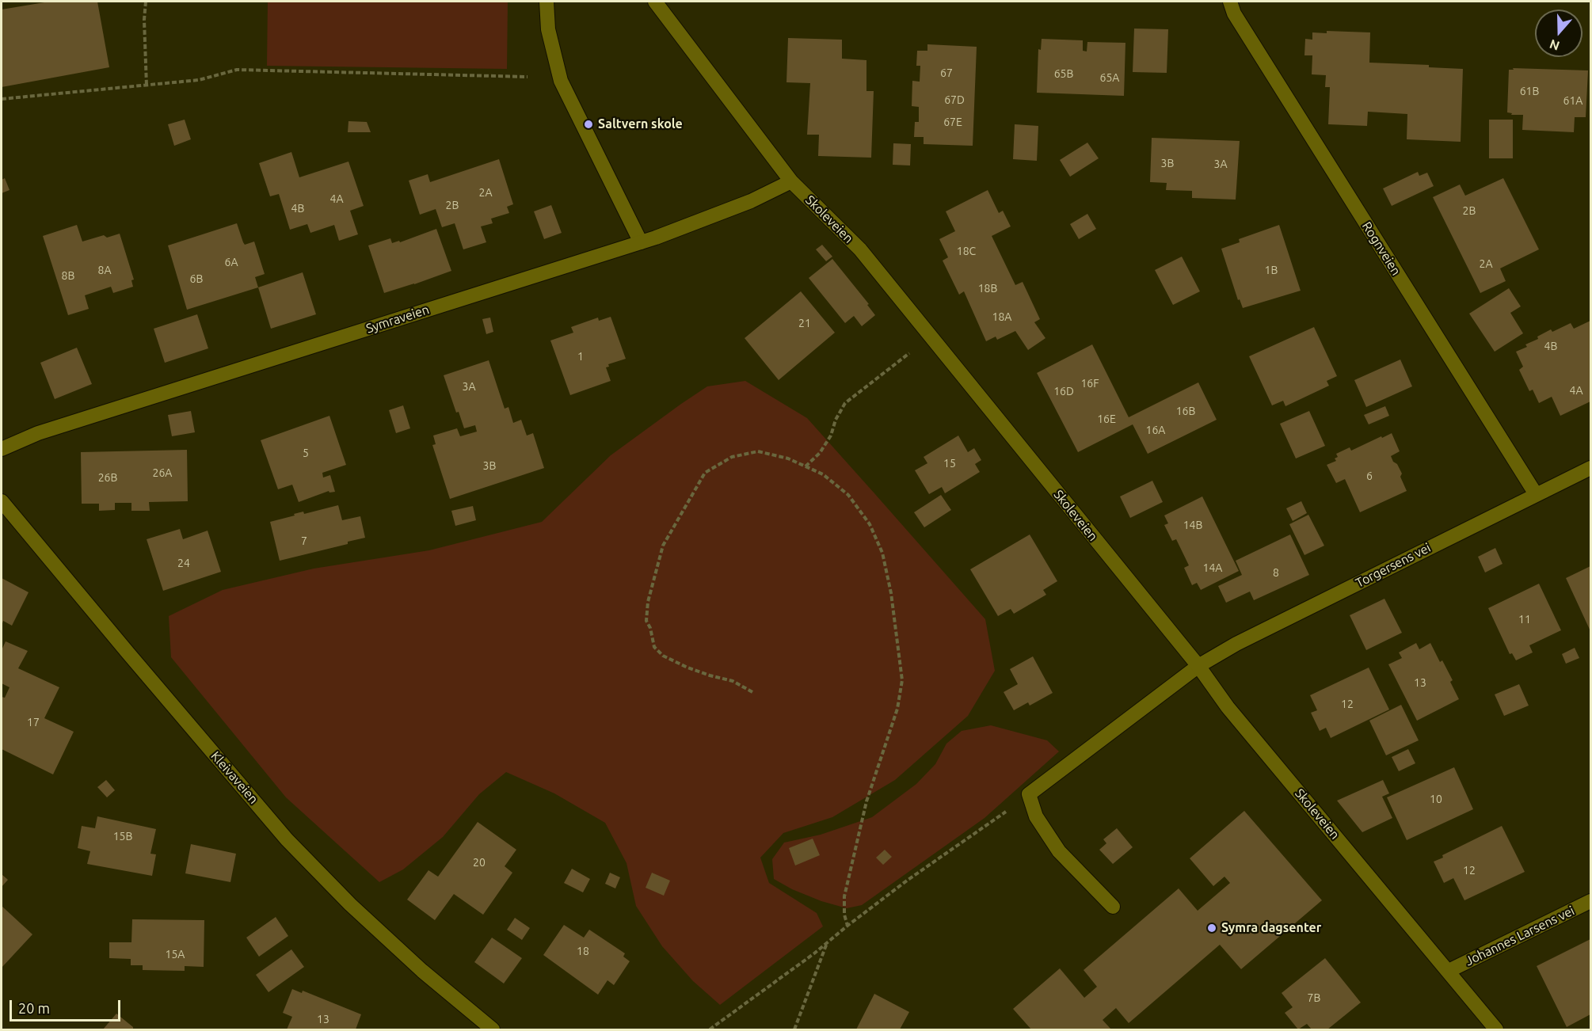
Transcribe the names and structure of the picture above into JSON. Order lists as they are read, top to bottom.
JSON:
{
  "streets": {
    "street": [
      "Skoleveien",
      "Rognveien",
      "Symraveien",
      "Torgersens vei",
      "Kleivaveien",
      "Johannes Larsens vei"
    ]
  },
  "crossings": [
    ["Skoleveien", "Symraveien"],
    ["Skoleveien", "Torgersens vei"],
    ["Skoleveien", "Johannes Larsens vei"],
    ["Rognveien", "Torgersens vei"]
  ],
  "places": ["Saltvern skole", "Symra dagsenter"],
  "house_numbers": [
    "67",
    "65B",
    "65A",
    "61B",
    "67D",
    "61A",
    "67E",
    "3B",
    "3A",
    "2A",
    "4A",
    "2B",
    "4B",
    "2B",
    "18C",
    "6A",
    "2A",
    "8A",
    "1B",
    "8B",
    "6B",
    "18B",
    "18A",
    "21",
    "4B",
    "1",
    "16F",
    "3A",
    "4A",
    "16D",
    "16B",
    "16E",
    "16A",
    "5",
    "15",
    "3B",
    "26A",
    "6",
    "26B",
    "14B",
    "7",
    "24",
    "14A",
    "8",
    "11",
    "13",
    "12",
    "17",
    "10",
    "15B",
    "20",
    "12",
    "18",
    "15A",
    "7B",
    "13"
  ],
  "scale_bar": "20 m",
  "north": "bottom"
}
